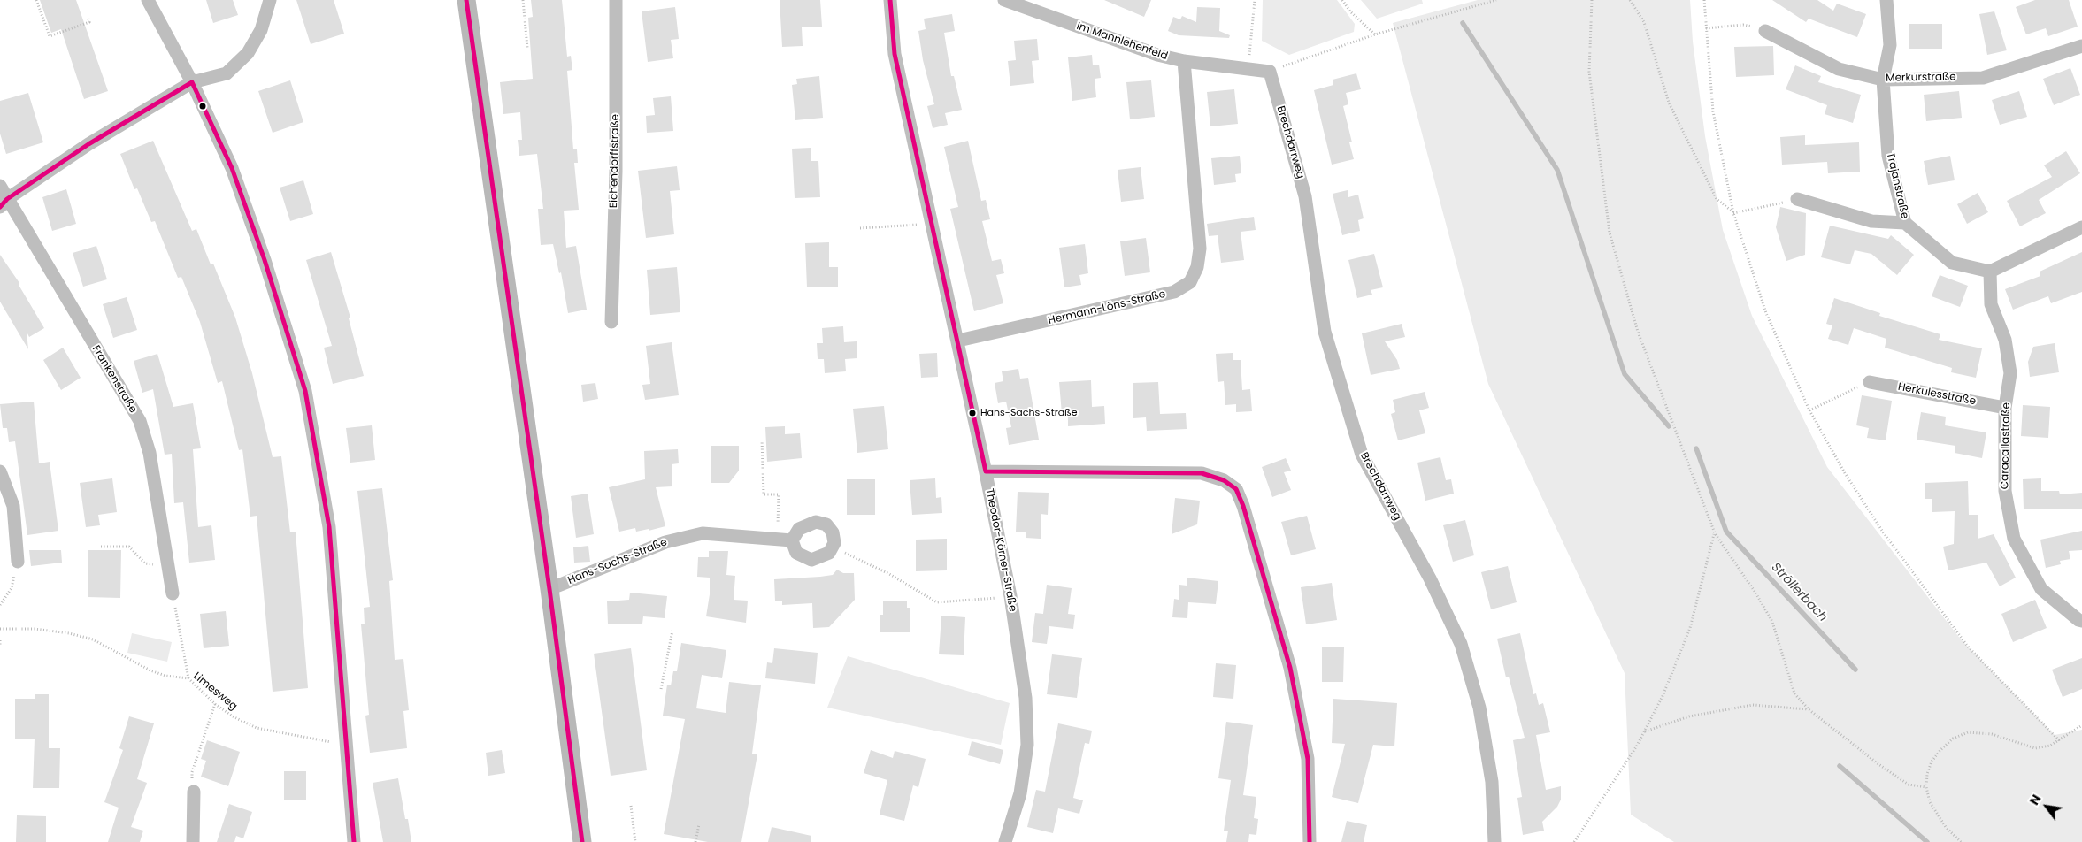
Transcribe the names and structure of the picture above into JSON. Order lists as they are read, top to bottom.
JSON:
{
  "streets": {
    "street": [
      "Im Mannlehenfeld",
      "Merkurstraße",
      "Brechdarrweg",
      "Eichendorffstraße",
      "Trajanstraße",
      "Hermann-Löns-Straße",
      "Frankenstraße",
      "Herkulesstraße",
      "Caracallastraße",
      "Theodor-Körner-Straße",
      "Hans-Sachs-Straße"
    ],
    "path": ["Limesweg"]
  },
  "crossings": [
    ["Im Mannlehenfeld", "Brechdarrweg"],
    ["Im Mannlehenfeld", "Hermann-Löns-Straße"],
    ["Merkurstraße", "Trajanstraße"],
    ["Trajanstraße", "Caracallastraße"],
    ["Hermann-Löns-Straße", "Theodor-Körner-Straße"],
    ["Herkulesstraße", "Caracallastraße"]
  ],
  "water": ["Ströllerbach"],
  "places": ["Hans-Sachs-Straße"],
  "north": "top left"
}
